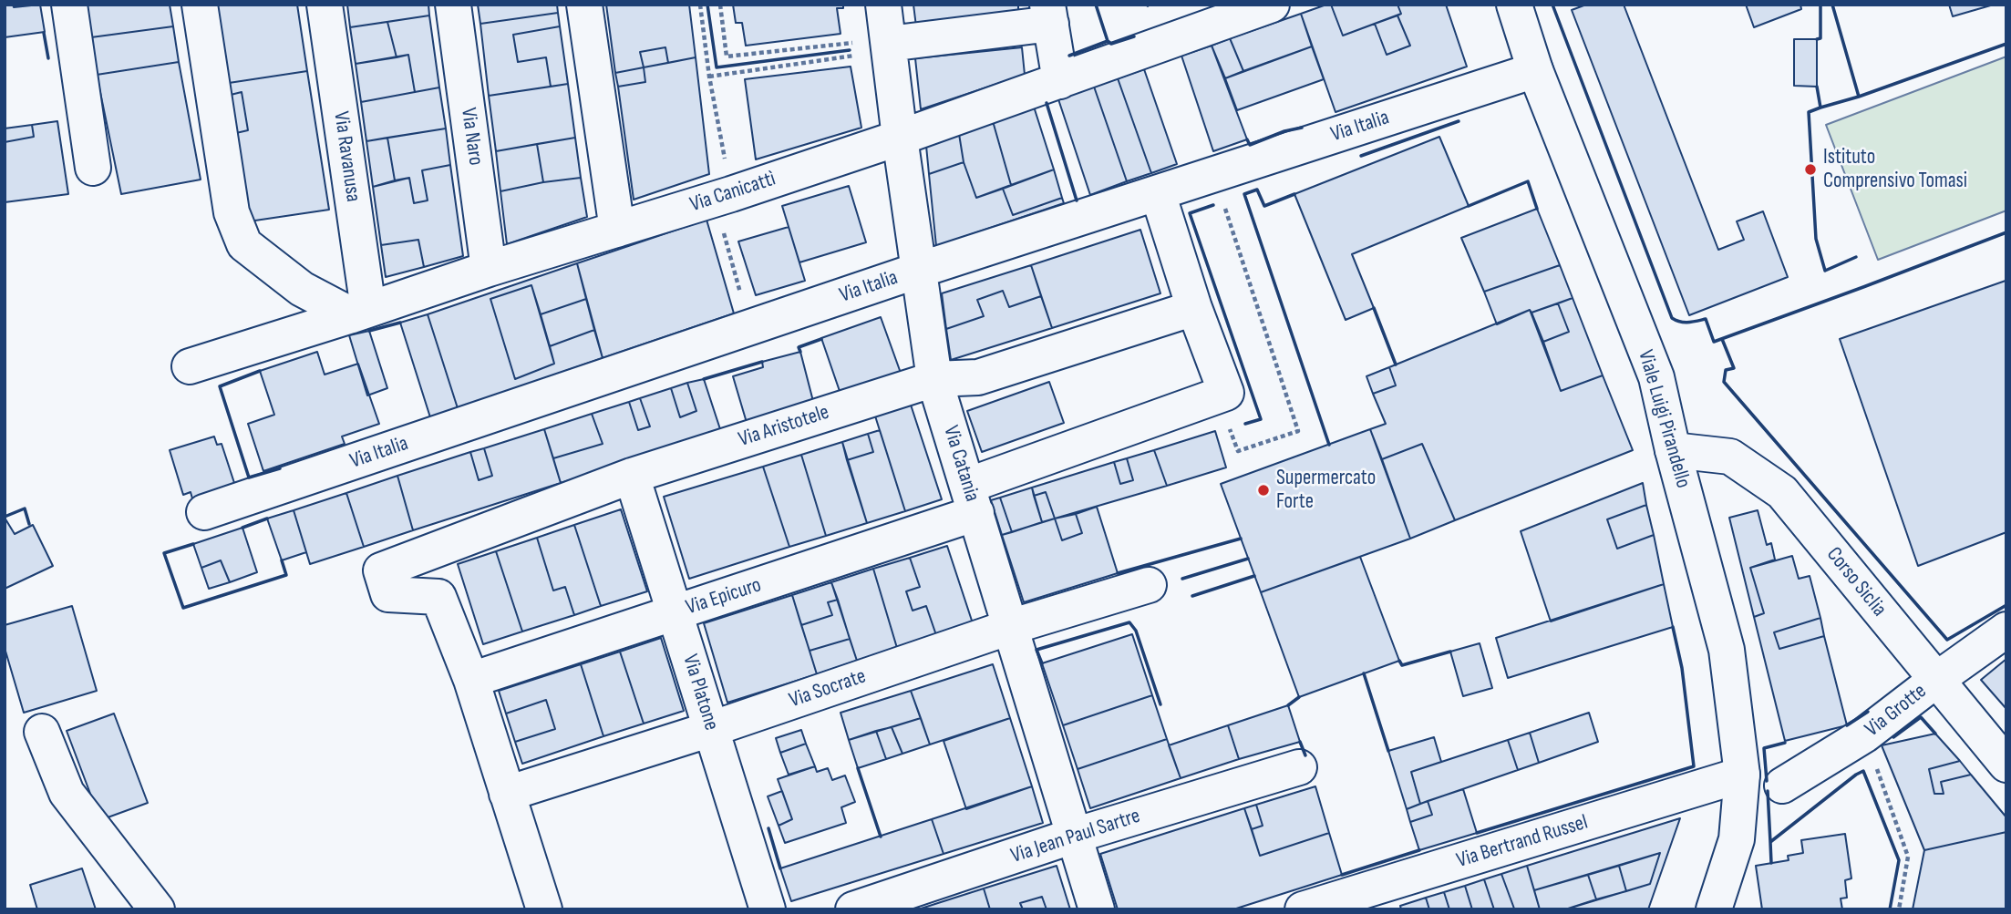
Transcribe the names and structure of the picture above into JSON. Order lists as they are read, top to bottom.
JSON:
{
  "streets": {
    "street": [
      "Via Italia",
      "Via Naro",
      "Via Ravanusa",
      "Via Canicattì",
      "Viale Luigi Pirandello",
      "Via Aristotele",
      "Via Catania",
      "Corso Siclia",
      "Via Epicuro",
      "Via Socrate",
      "Via Platone",
      "Via Grotte",
      "Via Jean Paul Sartre",
      "Via Bertrand Russel"
    ]
  },
  "crossings": [
    ["Via Italia", "Viale Luigi Pirandello"],
    ["Via Italia", "Via Catania"],
    ["Via Naro", "Via Canicattì"],
    ["Via Ravanusa", "Via Canicattì"],
    ["Via Canicattì", "Via Catania"],
    ["Viale Luigi Pirandello", "Corso Siclia"],
    ["Viale Luigi Pirandello", "Via Bertrand Russel"],
    ["Via Aristotele", "Via Catania"],
    ["Via Aristotele", "Via Epicuro"],
    ["Via Aristotele", "Via Platone"],
    ["Via Catania", "Via Epicuro"],
    ["Via Catania", "Via Socrate"],
    ["Via Catania", "Via Jean Paul Sartre"],
    ["Corso Siclia", "Via Grotte"],
    ["Via Epicuro", "Via Platone"],
    ["Via Socrate", "Via Platone"]
  ],
  "places": ["Istituto Comprensivo Tomasi", "Supermercato Forte"]
}
